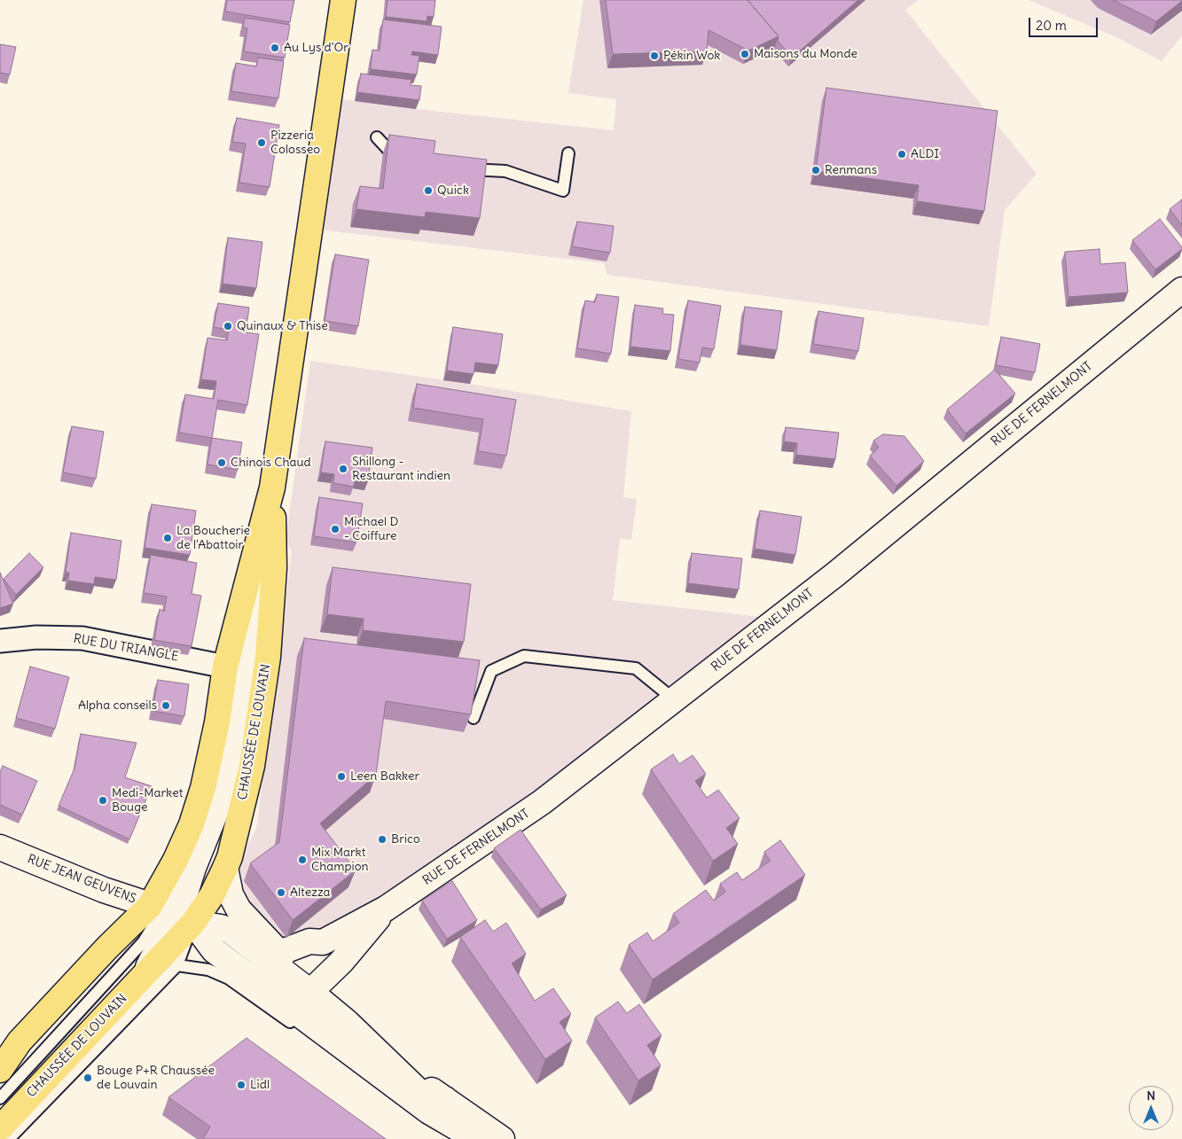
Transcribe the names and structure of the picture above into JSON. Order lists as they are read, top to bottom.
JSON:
{
  "streets": {
    "main road": ["CHAUSSÉE DE LOUVAIN"],
    "street": ["RUE DE FERNELMONT", "RUE DU TRIANGLE", "RUE JEAN GEUVENS"]
  },
  "crossings": [
    ["RUE DU TRIANGLE", "CHAUSSÉE DE LOUVAIN"],
    ["CHAUSSÉE DE LOUVAIN", "RUE JEAN GEUVENS"]
  ],
  "places": [
    "Au Lys d'Or",
    "Maisons du Monde",
    "Pékin Wok",
    "Pizzeria Colosseo",
    "ALDI",
    "Renmans",
    "Quick",
    "Quinaux & Thise",
    "Chinois Chaud",
    "Shillong - Restaurant indien",
    "Michael D - Coiffure",
    "La Boucherie de l'Abattoir",
    "Alpha conseils",
    "Leen Bakker",
    "Medi-Market Bouge",
    "Brico",
    "Mix Markt Champion",
    "Altezza",
    "Bouge P+R Chaussée de Louvain",
    "Lidl"
  ],
  "scale_bar": "20 m",
  "north": "top"
}
